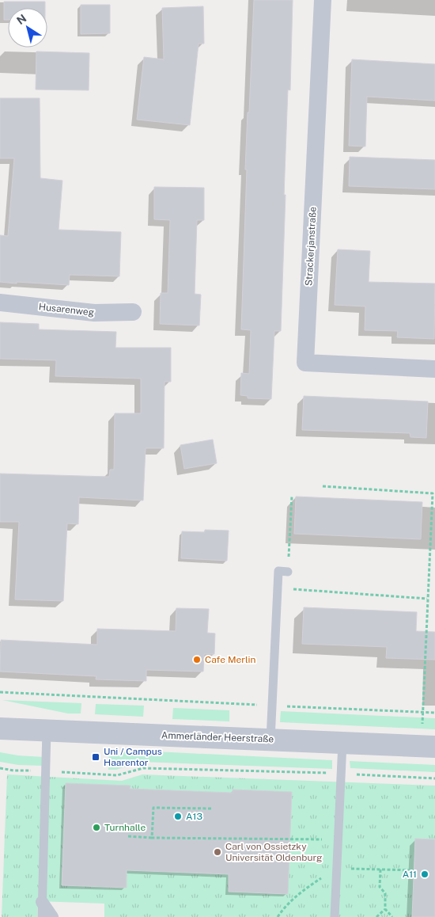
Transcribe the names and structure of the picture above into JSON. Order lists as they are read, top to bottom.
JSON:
{
  "streets": {
    "street": ["Strackerjanstraße", "Husarenweg", "Ammerländer Heerstraße"]
  },
  "places": {
    "other": [
      "Cafe Merlin",
      "A13",
      "Turnhalle",
      "Carl von Ossietzky Universität Oldenburg",
      "A11"
    ],
    "transit": ["Uni / Campus Haarentor"]
  },
  "north": "top left"
}
